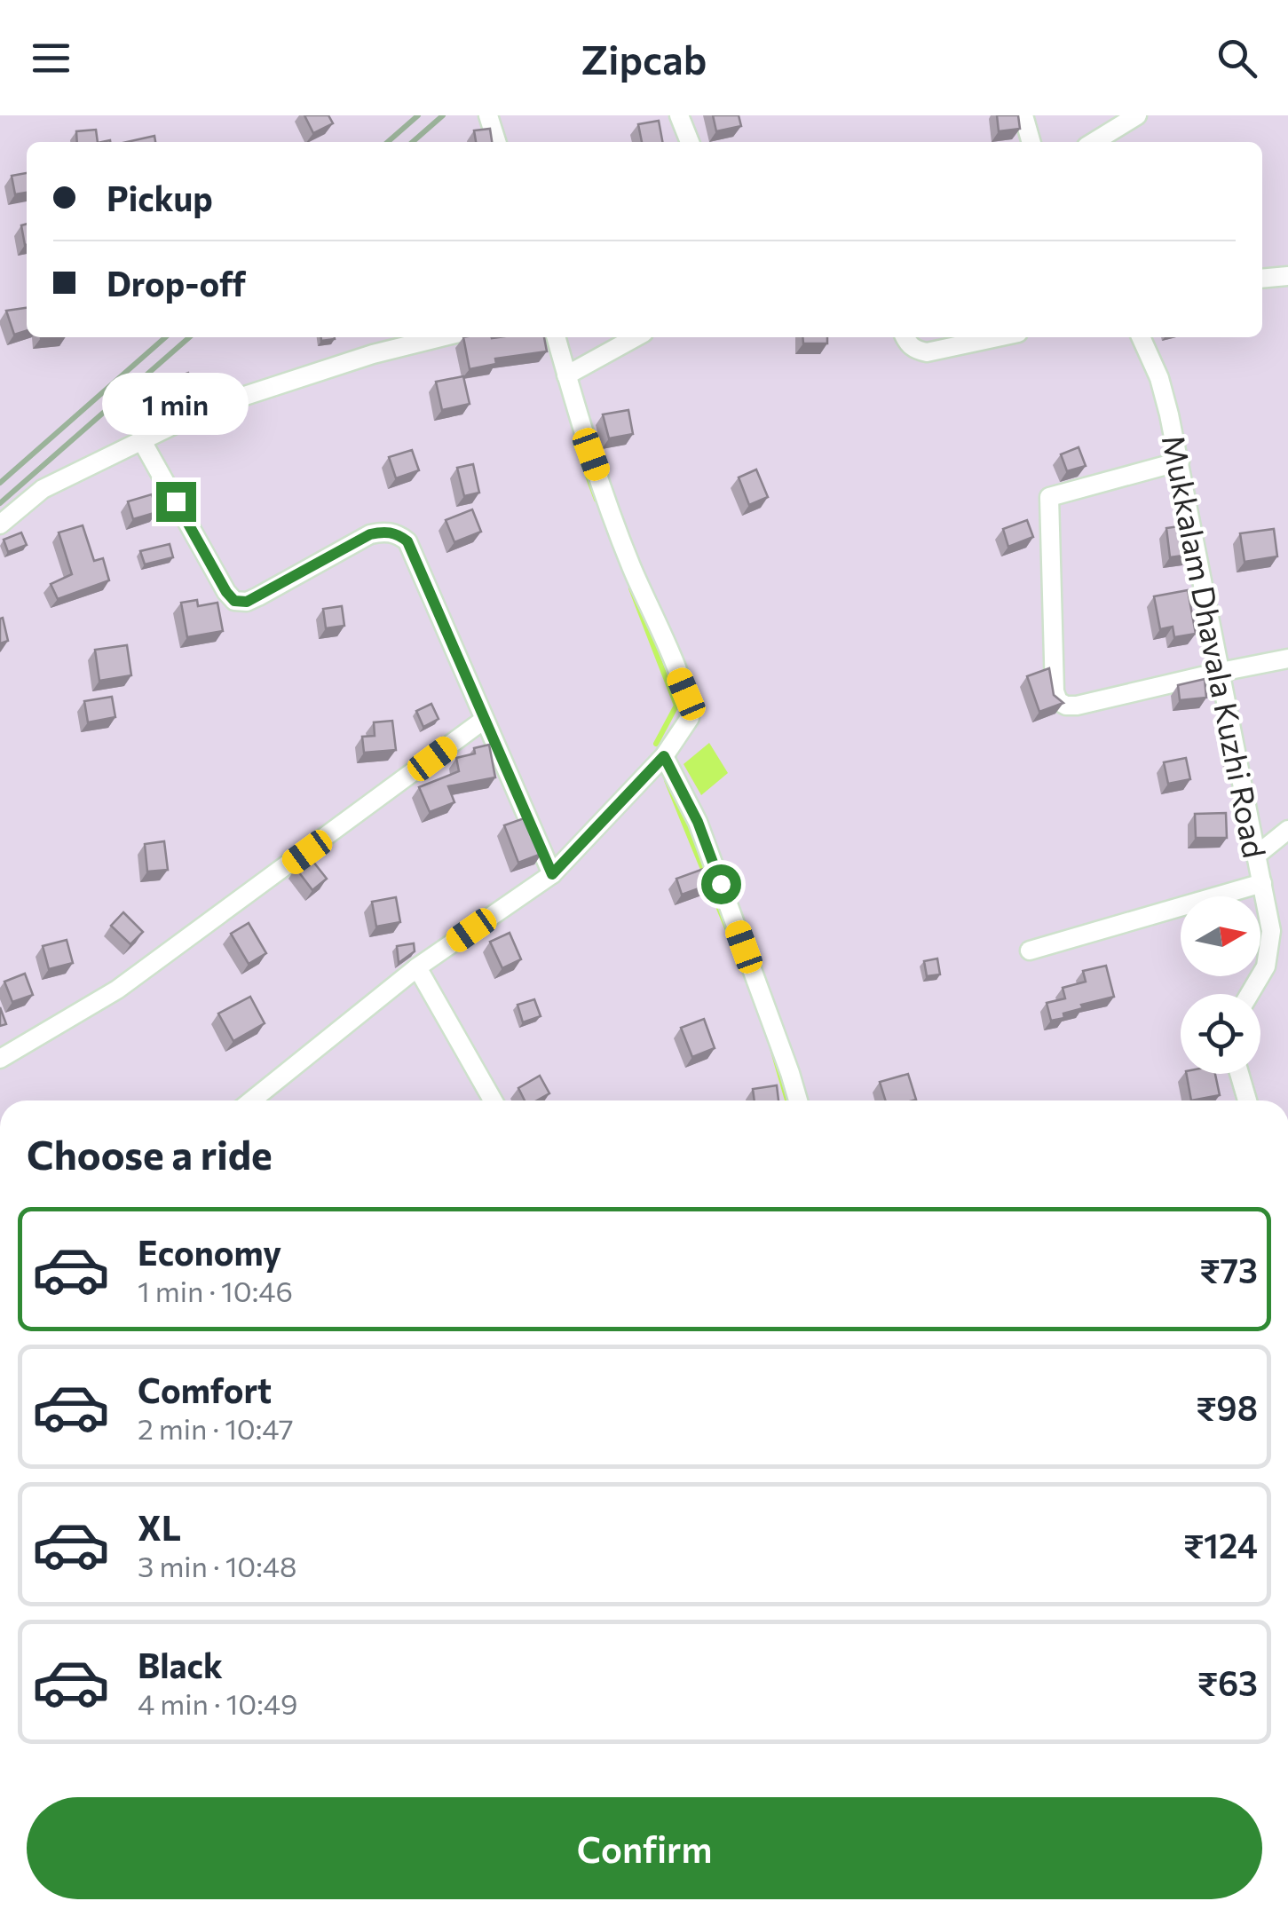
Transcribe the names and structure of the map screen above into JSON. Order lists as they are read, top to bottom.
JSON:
{
  "streets": {
    "street": ["Mukkalam Dhavala Kuzhi Road"]
  },
  "north": "right",
  "page": {
    "header": "Zipcab",
    "banner": ["Pickup", "Drop-off"],
    "bubble": "1 min",
    "heading": "Choose a ride",
    "list": [
      {
        "name": "Economy",
        "note": "1 min · 10:46",
        "value": "₹73"
      },
      {
        "name": "Comfort",
        "note": "2 min · 10:47",
        "value": "₹98"
      },
      {
        "name": "XL",
        "note": "3 min · 10:48",
        "value": "₹124"
      },
      {
        "name": "Black",
        "note": "4 min · 10:49",
        "value": "₹63"
      }
    ],
    "buttons": "Confirm"
  }
}
